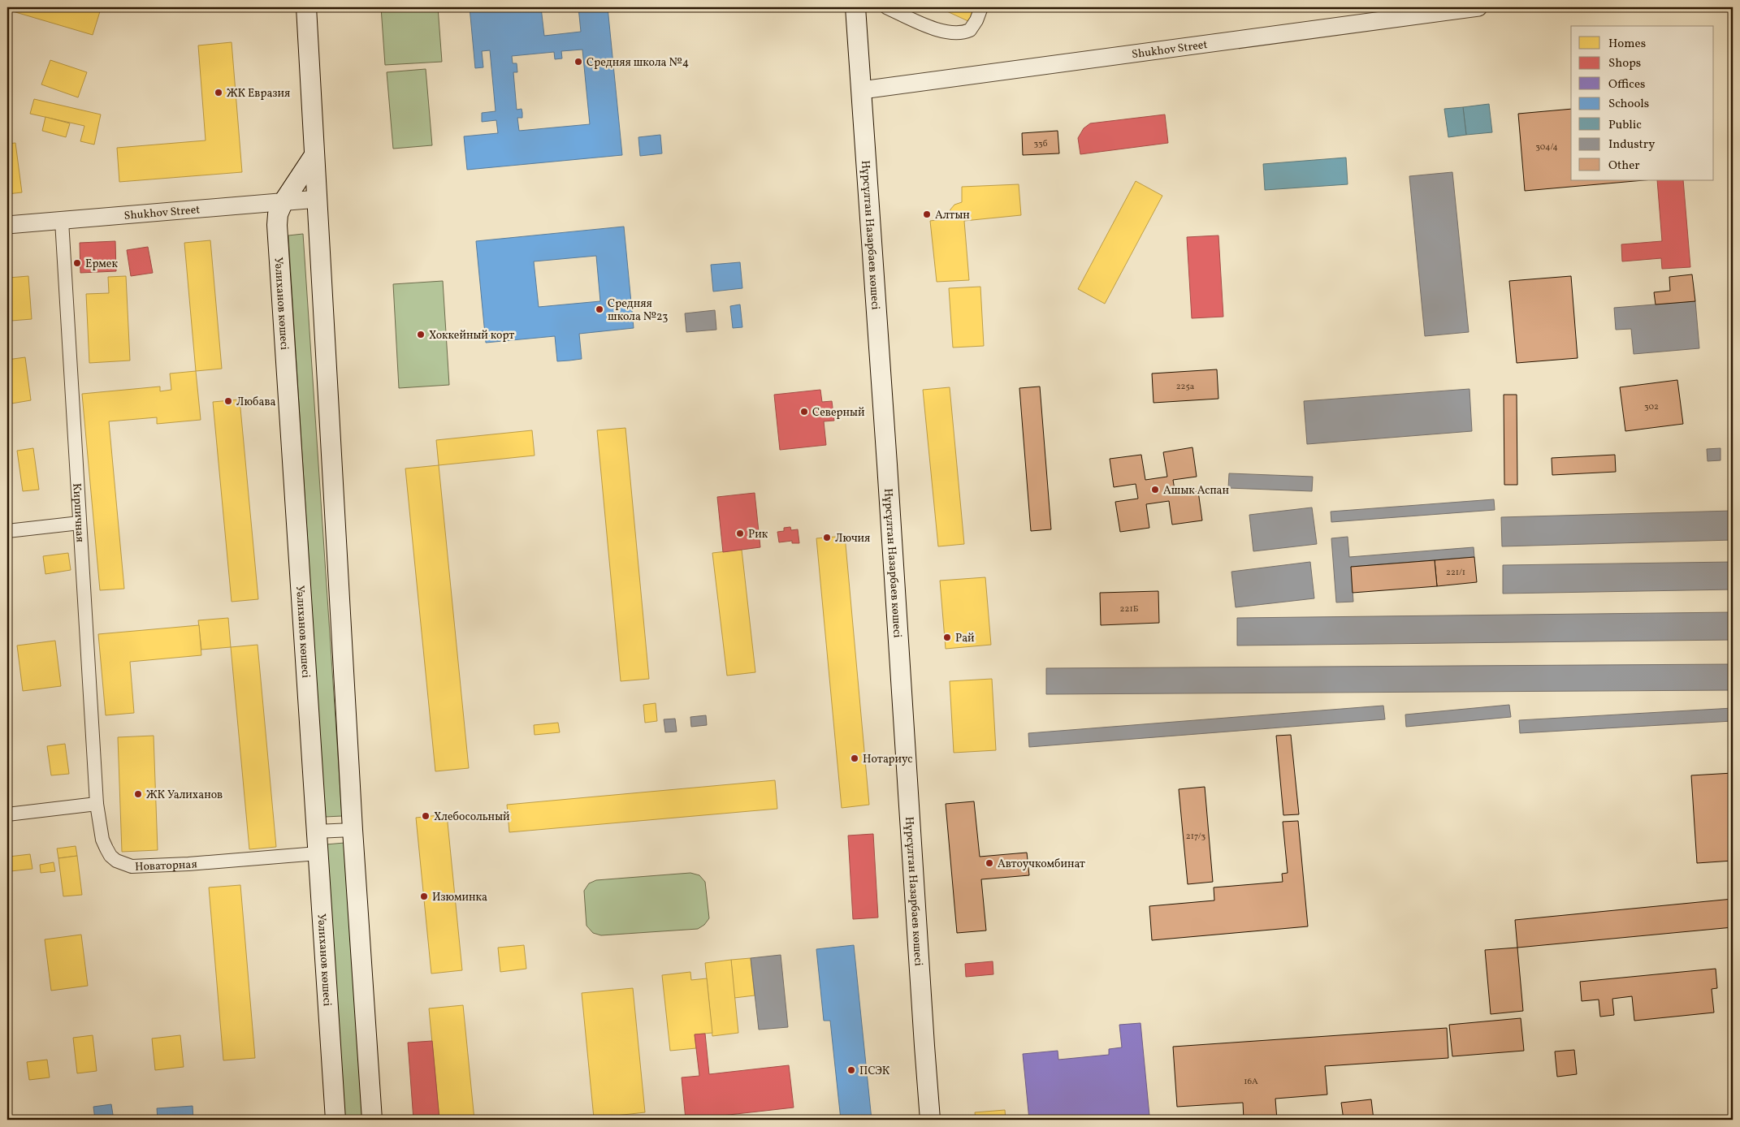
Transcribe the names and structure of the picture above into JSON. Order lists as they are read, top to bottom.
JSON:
{
  "streets": {
    "main road": ["Нұрсұлтан Назарбаев көшесі", "Уәлиханов көшесі"],
    "street": ["Shukhov Street", "Кирпичная", "Новаторная"]
  },
  "crossings": [
    ["Shukhov Street", "Нұрсұлтан Назарбаев көшесі"],
    ["Shukhov Street", "Уәлиханов көшесі"],
    ["Shukhov Street", "Кирпичная"],
    ["Уәлиханов көшесі", "Новаторная"],
    ["Кирпичная", "Новаторная"]
  ],
  "places": [
    "Средняя школа №4",
    "ЖК Евразия",
    "Алтын",
    "Ермек",
    "Средняя школа №23",
    "Хоккейный корт",
    "Любава",
    "Северный",
    "Ашык Аспан",
    "Рик",
    "Лючия",
    "Рай",
    "Нотариус",
    "ЖК Уалиханов",
    "Хлебосольный",
    "Автоучкомбинат",
    "Изюминка",
    "ПСЭК"
  ],
  "house_numbers": [
    "33б",
    "304/4",
    "225а",
    "302",
    "221/1",
    "221Б",
    "217/3",
    "16А"
  ],
  "legend": [
    "Homes",
    "Shops",
    "Offices",
    "Schools",
    "Public",
    "Industry",
    "Other"
  ]
}
